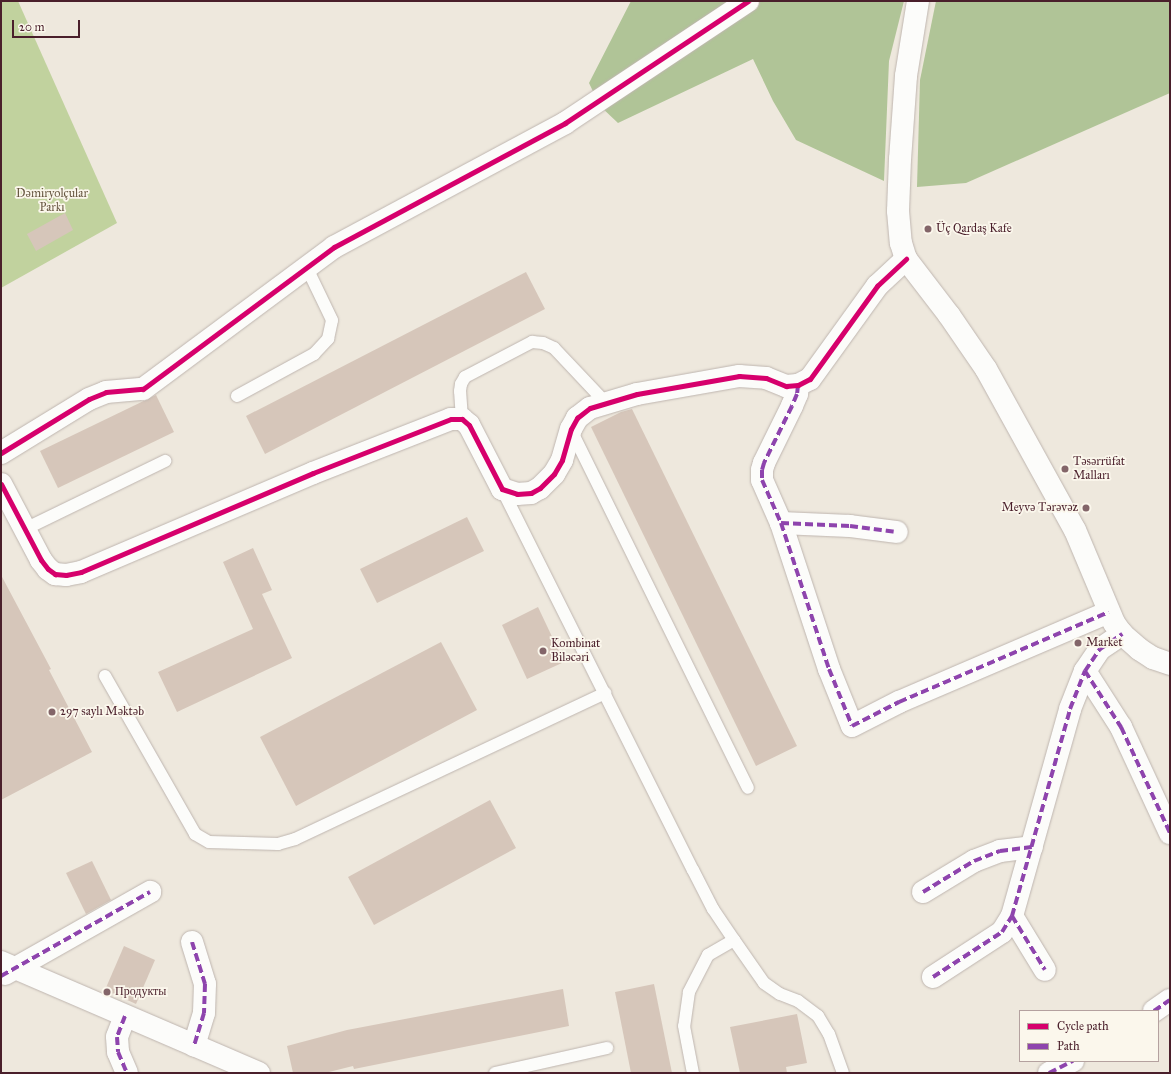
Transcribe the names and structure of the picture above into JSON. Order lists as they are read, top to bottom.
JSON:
{
  "parks": ["Dəmiryolçular Parkı"],
  "places": [
    "Üç Qardaş Kafe",
    "Təsərrüfat Malları",
    "Meyvə Tərəvəz",
    "Market",
    "Kombinat Biləcəri",
    "297 saylı Məktəb",
    "Продукты"
  ],
  "legend": ["Cycle path", "Path"],
  "scale_bar": "20 m"
}
